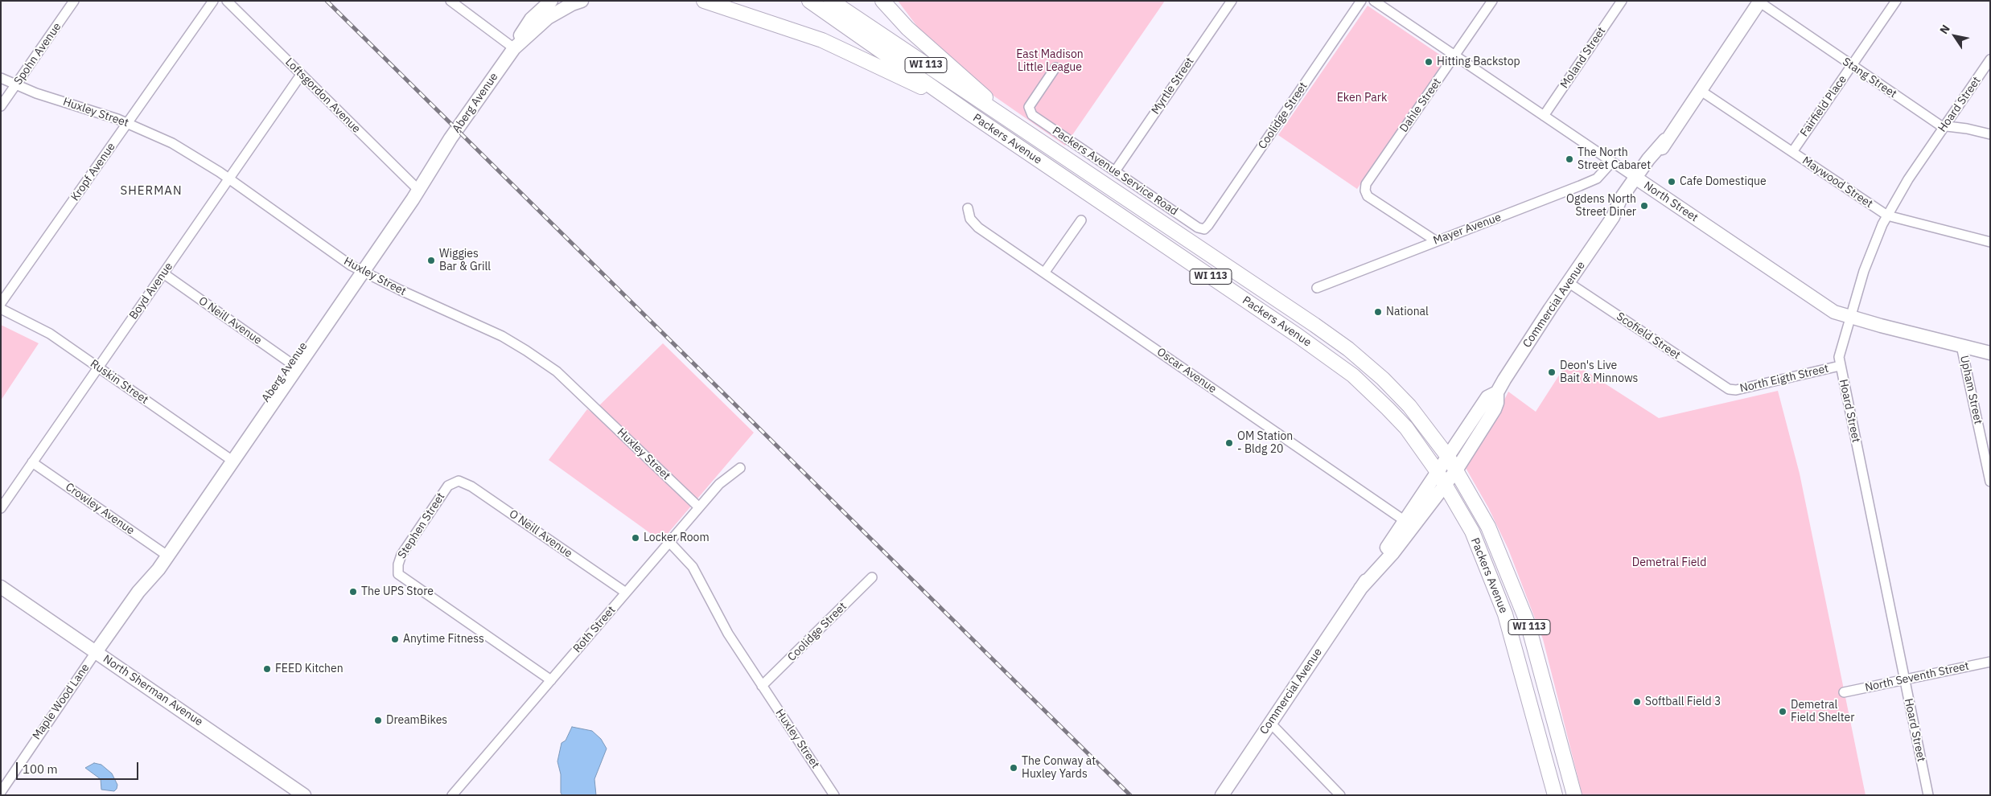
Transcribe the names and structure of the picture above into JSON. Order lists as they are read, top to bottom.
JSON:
{
  "streets": {
    "main road": ["WI 113", "Packers Avenue"],
    "street": [
      "Spohn Avenue",
      "Moland Street",
      "Stang Street",
      "Myrtle Street",
      "Loftsgordon Avenue",
      "Aberg Avenue",
      "Hoard Street",
      "Dahle Street",
      "Fairfield Place",
      "Huxley Street",
      "Coolidge Street",
      "Packers Avenue Service Road",
      "Kropf Avenue",
      "Maywood Street",
      "North Street",
      "Mayer Avenue",
      "Boyd Avenue",
      "Commercial Avenue",
      "O Neill Avenue",
      "Scofield Street",
      "Oscar Avenue",
      "North Eigth Street",
      "Ruskin Street",
      "Upham Street",
      "Crowley Avenue",
      "Stephen Street",
      "Roth Street",
      "North Seventh Street",
      "North Sherman Avenue",
      "Maple Wood Lane"
    ]
  },
  "crossings": [
    ["Spohn Avenue", "Huxley Street"],
    ["Moland Street", "North Street"],
    ["Stang Street", "Hoard Street"],
    ["Stang Street", "Fairfield Place"],
    ["Stang Street", "Commercial Avenue"],
    ["Myrtle Street", "Packers Avenue Service Road"],
    ["Loftsgordon Avenue", "Aberg Avenue"],
    ["Loftsgordon Avenue", "Boyd Avenue"],
    ["Aberg Avenue", "Huxley Street"],
    ["Aberg Avenue", "O Neill Avenue"],
    ["Aberg Avenue", "Ruskin Street"],
    ["Aberg Avenue", "Crowley Avenue"],
    ["Aberg Avenue", "North Sherman Avenue"],
    ["Aberg Avenue", "Maple Wood Lane"],
    ["Hoard Street", "Maywood Street"],
    ["Hoard Street", "North Street"],
    ["Hoard Street", "North Eigth Street"],
    ["Hoard Street", "North Seventh Street"],
    ["Dahle Street", "North Street"],
    ["Dahle Street", "Mayer Avenue"],
    ["Fairfield Place", "Maywood Street"],
    ["Huxley Street", "Coolidge Street"],
    ["Huxley Street", "Kropf Avenue"],
    ["Huxley Street", "Boyd Avenue"],
    ["Huxley Street", "Roth Street"],
    ["Coolidge Street", "Packers Avenue Service Road"],
    ["Packers Avenue", "Commercial Avenue"],
    ["Maywood Street", "Commercial Avenue"],
    ["North Street", "Mayer Avenue"],
    ["North Street", "Commercial Avenue"],
    ["North Street", "Upham Street"],
    ["Boyd Avenue", "O Neill Avenue"],
    ["Boyd Avenue", "Ruskin Street"],
    ["Boyd Avenue", "Crowley Avenue"],
    ["Commercial Avenue", "Scofield Street"],
    ["Commercial Avenue", "Oscar Avenue"],
    ["O Neill Avenue", "Stephen Street"],
    ["O Neill Avenue", "Roth Street"],
    ["Scofield Street", "North Eigth Street"],
    ["Stephen Street", "Roth Street"],
    ["North Sherman Avenue", "Maple Wood Lane"]
  ],
  "districts": ["SHERMAN"],
  "parks": ["East Madison Little League", "Eken Park", "Demetral Field"],
  "places": [
    "Hitting Backstop",
    "The North Street Cabaret",
    "Cafe Domestique",
    "Ogdens North Street Diner",
    "Wiggies Bar & Grill",
    "National",
    "Deon's Live Bait & Minnows",
    "OM Station - Bldg 20",
    "Locker Room",
    "The UPS Store",
    "Anytime Fitness",
    "FEED Kitchen",
    "Softball Field 3",
    "Demetral Field Shelter",
    "DreamBikes",
    "The Conway at Huxley Yards"
  ],
  "scale_bar": "100 m",
  "north": "top left"
}
